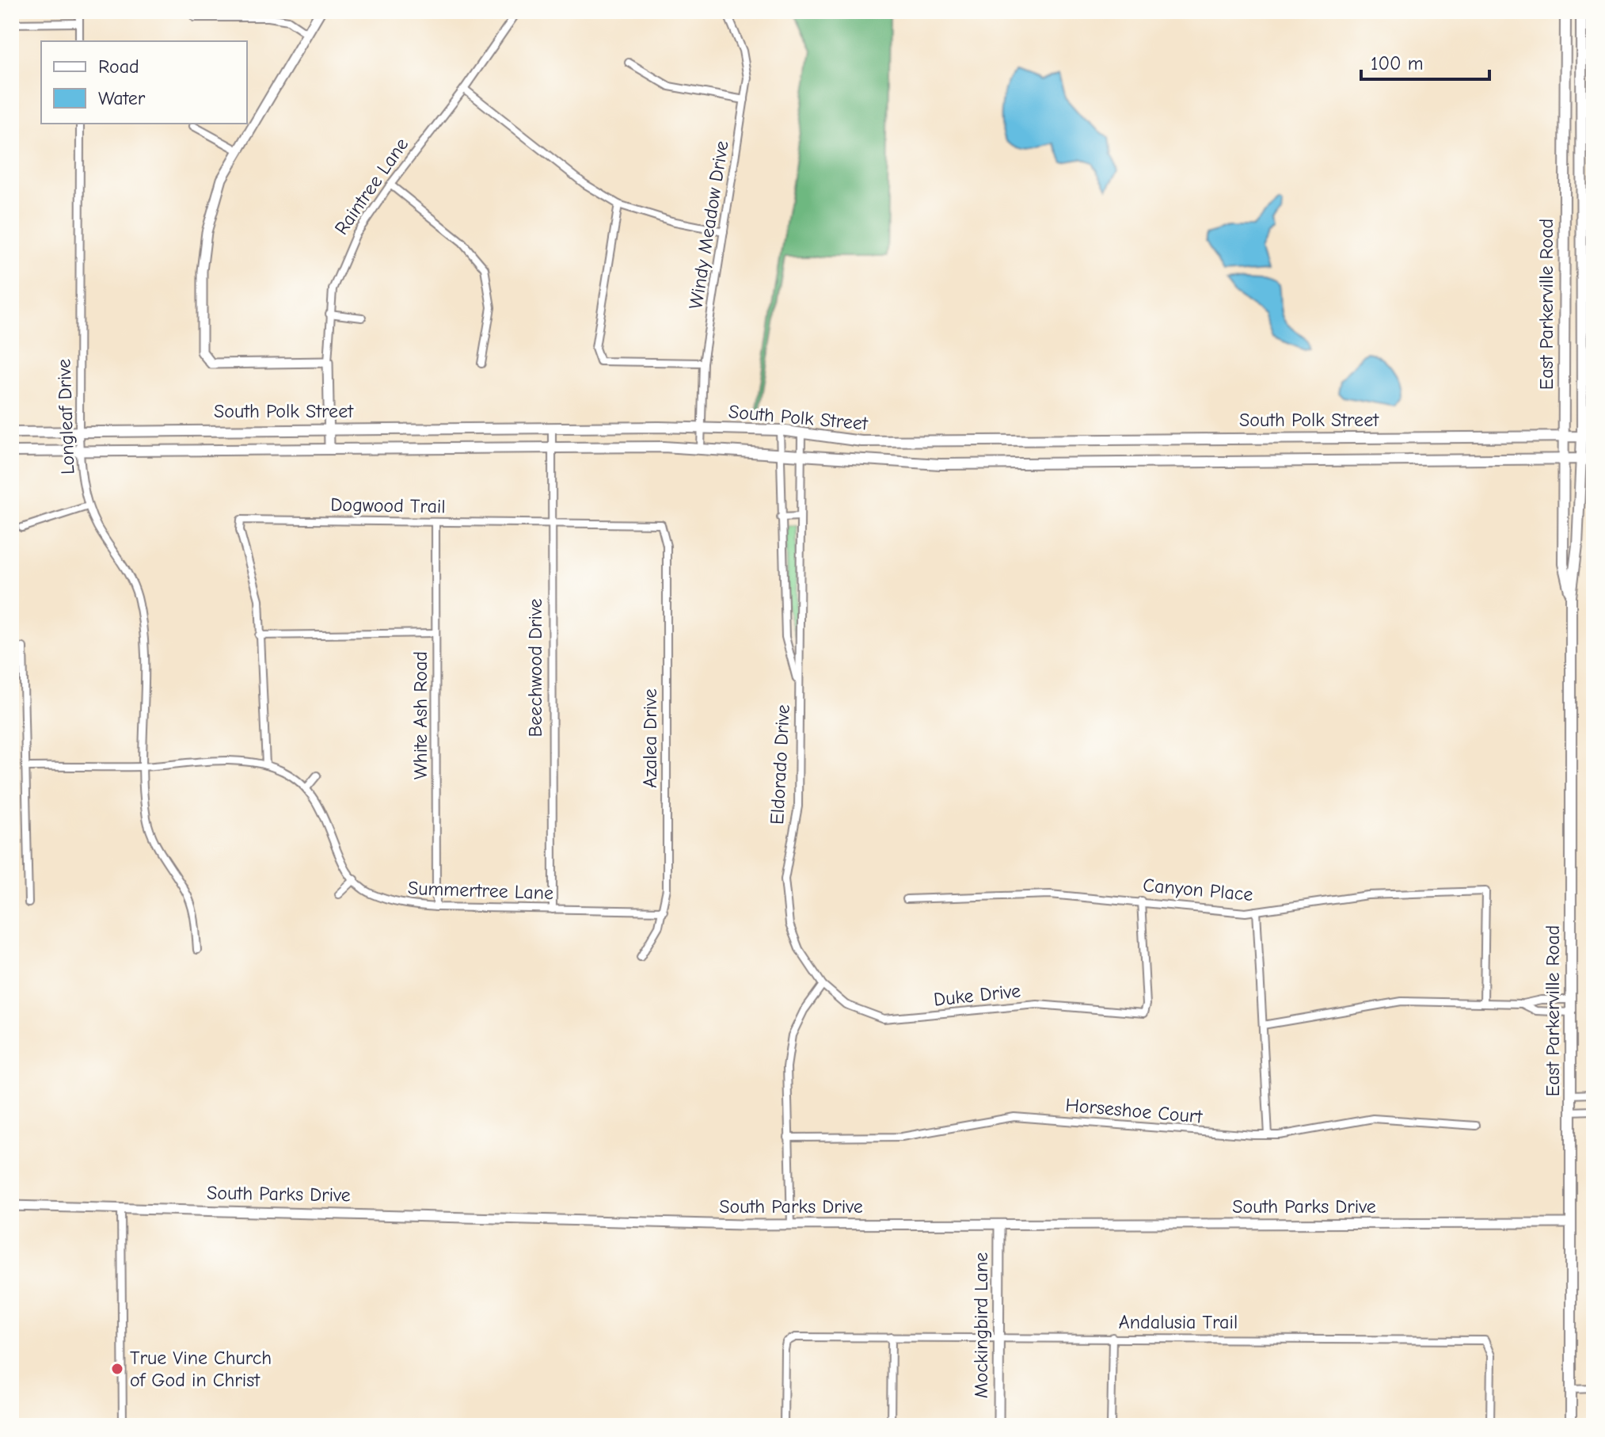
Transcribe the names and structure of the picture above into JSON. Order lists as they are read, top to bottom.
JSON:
{
  "streets": {
    "main road": ["East Parkerville Road", "South Polk Street"],
    "street": [
      "Raintree Lane",
      "Windy Meadow Drive",
      "Longleaf Drive",
      "Dogwood Trail",
      "Beechwood Drive",
      "White Ash Road",
      "Azalea Drive",
      "Eldorado Drive",
      "Canyon Place",
      "Summertree Lane",
      "Duke Drive",
      "Horseshoe Court",
      "South Parks Drive",
      "Andalusia Trail",
      "Mockingbird Lane"
    ]
  },
  "crossings": [
    ["Raintree Lane", "South Polk Street"],
    ["Windy Meadow Drive", "South Polk Street"],
    ["East Parkerville Road", "South Polk Street"],
    ["East Parkerville Road", "South Parks Drive"],
    ["South Polk Street", "Longleaf Drive"],
    ["South Polk Street", "Beechwood Drive"],
    ["South Polk Street", "Eldorado Drive"],
    ["Longleaf Drive", "Summertree Lane"],
    ["Dogwood Trail", "Beechwood Drive"],
    ["Dogwood Trail", "White Ash Road"],
    ["Dogwood Trail", "Azalea Drive"],
    ["Beechwood Drive", "Summertree Lane"],
    ["White Ash Road", "Summertree Lane"],
    ["Azalea Drive", "Summertree Lane"],
    ["Eldorado Drive", "Duke Drive"],
    ["Canyon Place", "Duke Drive"],
    ["South Parks Drive", "Mockingbird Lane"],
    ["Andalusia Trail", "Mockingbird Lane"]
  ],
  "places": ["True Vine Church of God in Christ"],
  "legend": ["Road", "Water"],
  "scale_bar": "100 m"
}
